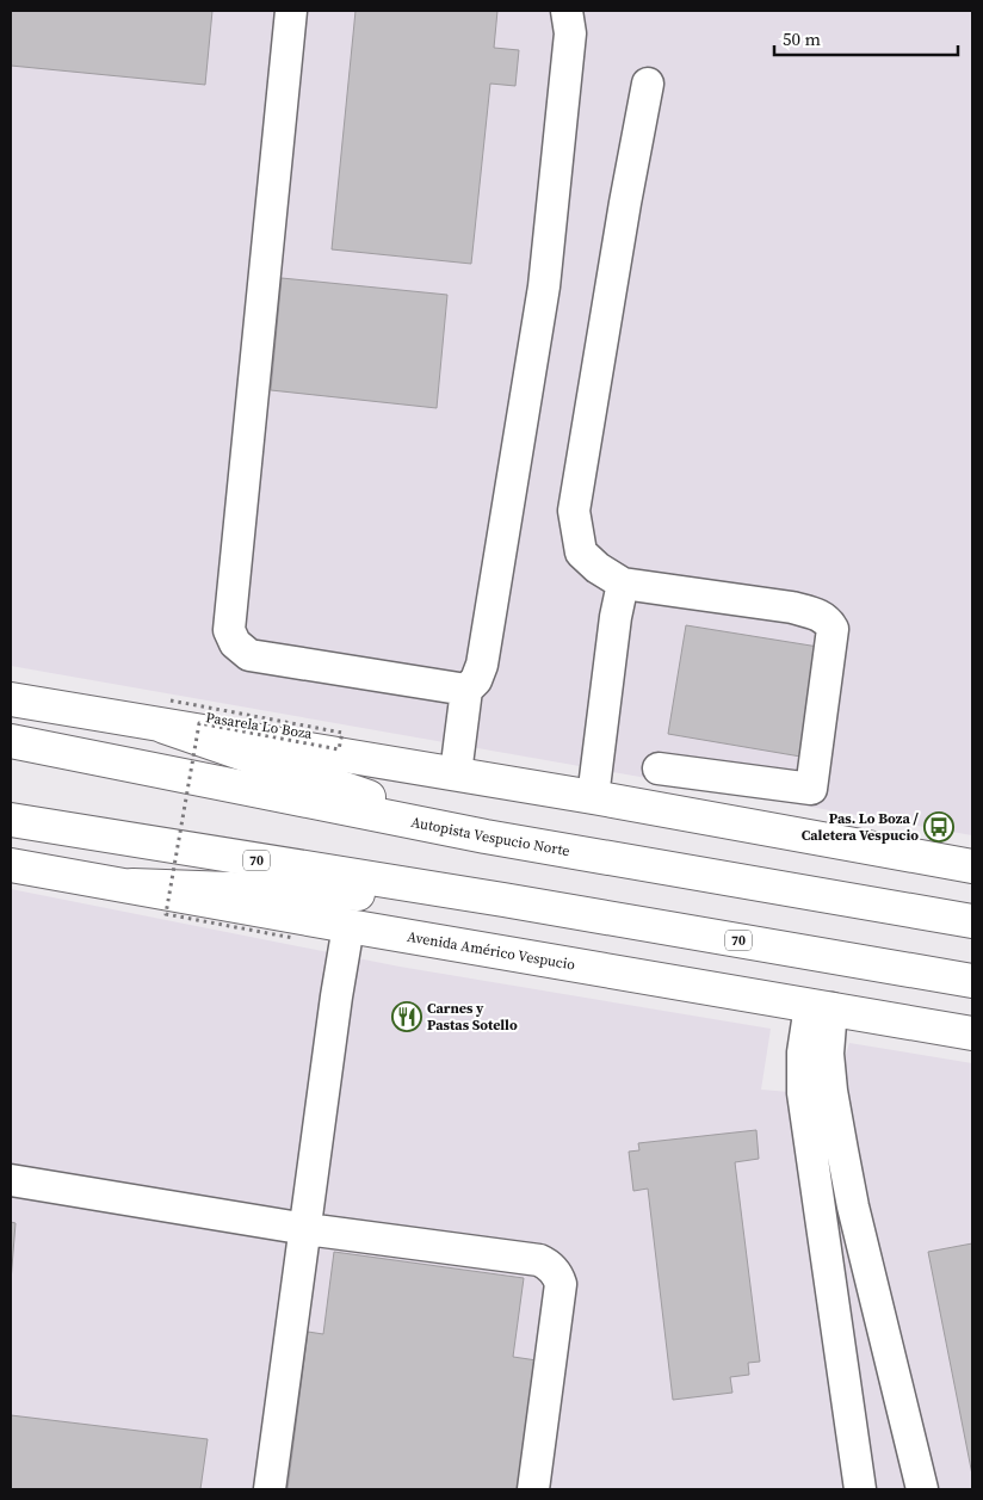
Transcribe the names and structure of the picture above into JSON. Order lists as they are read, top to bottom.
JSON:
{
  "streets": {
    "main road": ["Autopista Vespucio Norte", "70", "Avenida Américo Vespucio"],
    "path": ["Pasarela Lo Boza"]
  },
  "places": {
    "bus stop": ["Pas. Lo Boza / Caletera Vespucio"],
    "restaurant": ["Carnes y Pastas Sotello"]
  },
  "scale_bar": "50 m"
}
